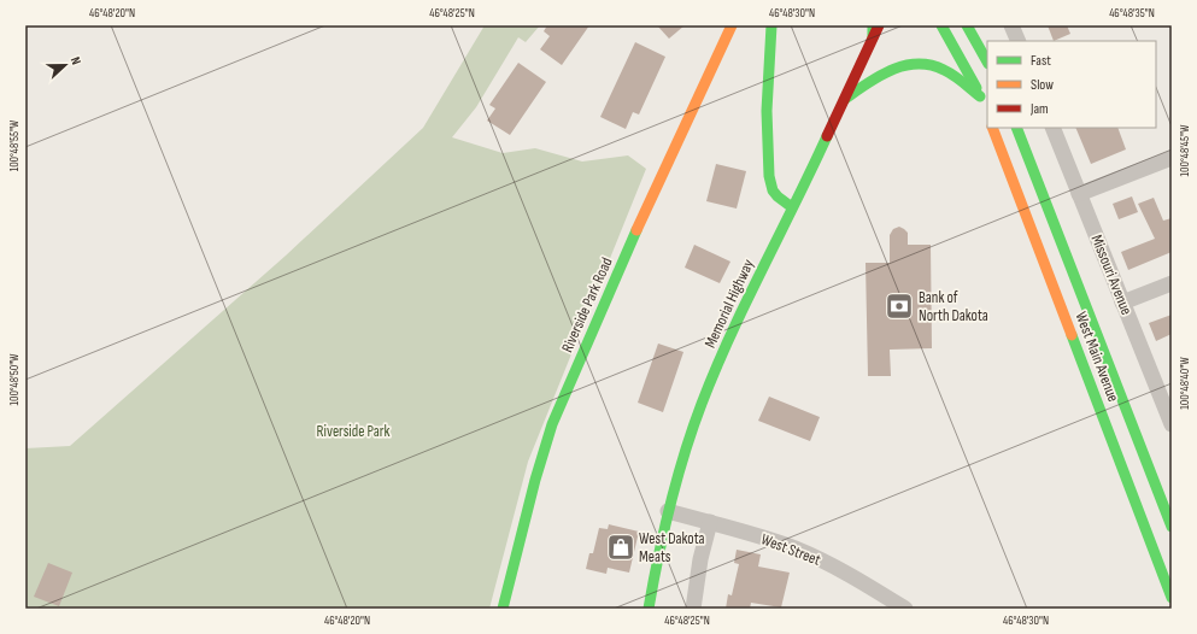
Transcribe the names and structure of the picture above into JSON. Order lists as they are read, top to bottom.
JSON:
{
  "streets": {
    "main road": ["Memorial Highway", "Riverside Park Road", "West Main Avenue"],
    "street": ["Missouri Avenue", "West Street"]
  },
  "crossings": [
    ["Memorial Highway", "West Street"]
  ],
  "parks": ["Riverside Park"],
  "places": {
    "bank": ["Bank of North Dakota"],
    "shop": ["West Dakota Meats"]
  },
  "legend": ["Fast", "Slow", "Jam"],
  "north": "right",
  "coordinates": [
    "46°48'20\"N",
    "46°48'25\"N",
    "46°48'30\"N",
    "46°48'35\"N",
    "100°48'55\"W",
    "100°48'45\"W",
    "100°48'50\"W",
    "100°48'40\"W"
  ]
}
